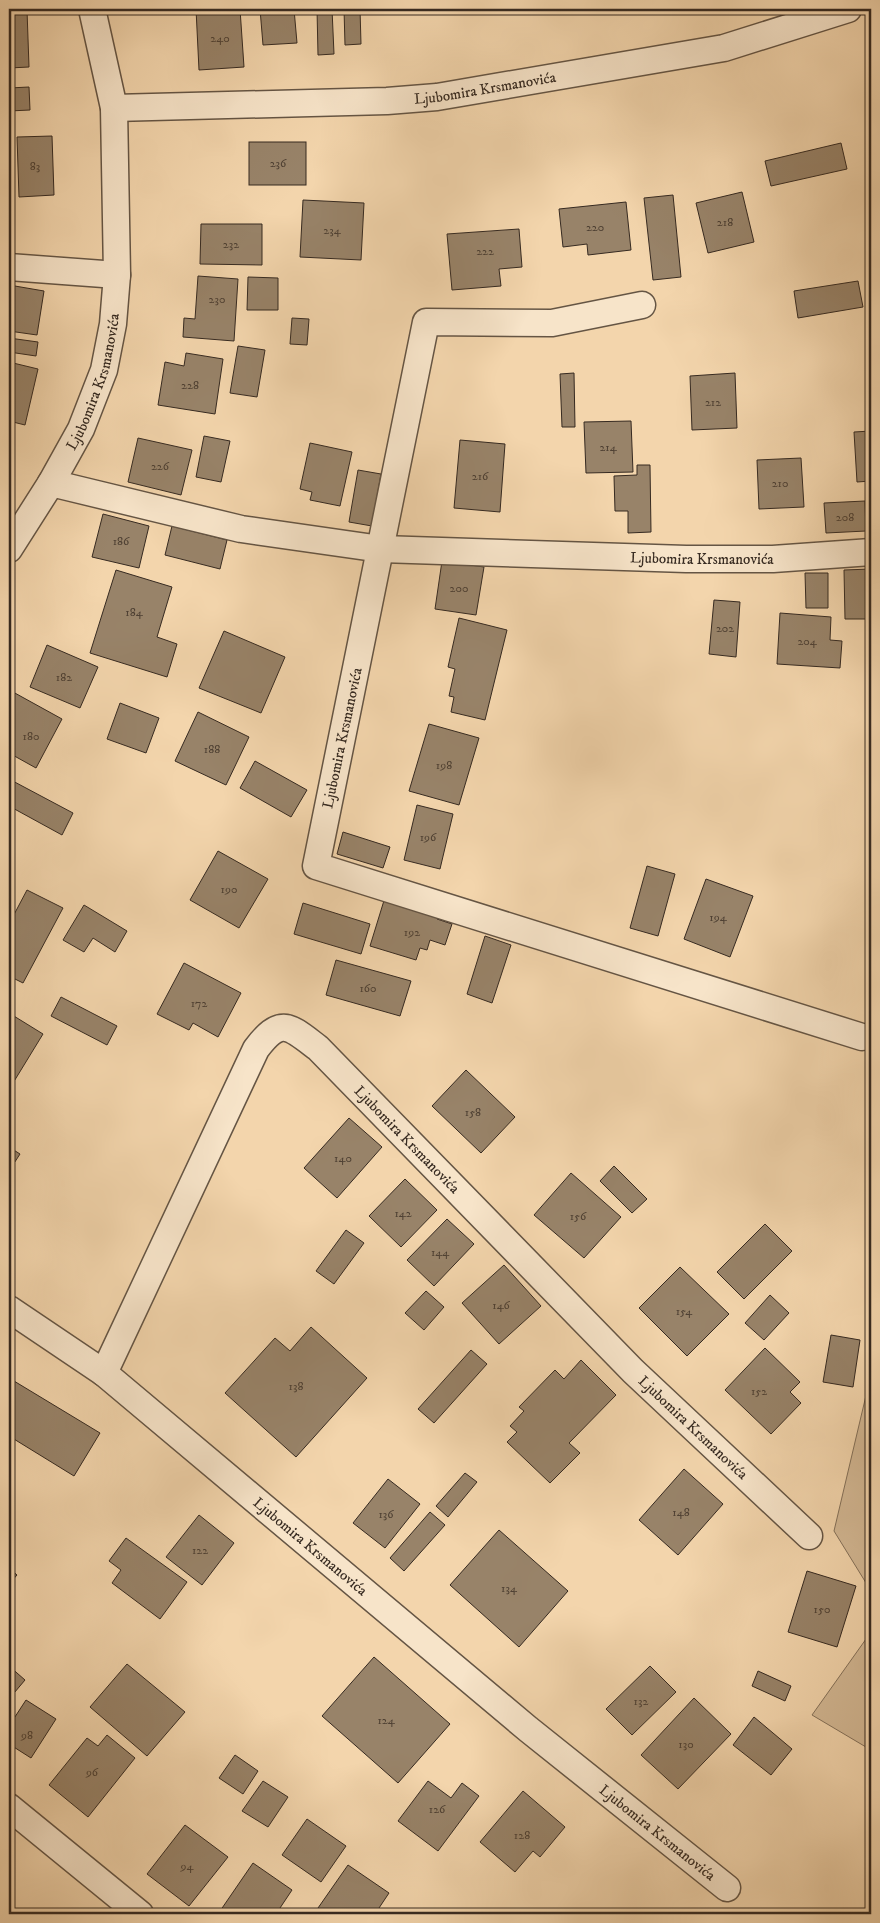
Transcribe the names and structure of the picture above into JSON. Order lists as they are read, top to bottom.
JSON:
{
  "streets": {
    "street": ["Ljubomira Krsmanovića"]
  },
  "house_numbers": [
    "240",
    "236",
    "83",
    "218",
    "220",
    "234",
    "232",
    "222",
    "230",
    "228",
    "212",
    "214",
    "226",
    "216",
    "210",
    "208",
    "186",
    "200",
    "184",
    "202",
    "204",
    "182",
    "180",
    "188",
    "198",
    "196",
    "190",
    "194",
    "192",
    "160",
    "172",
    "158",
    "140",
    "142",
    "156",
    "144",
    "146",
    "154",
    "138",
    "152",
    "148",
    "136",
    "122",
    "134",
    "150",
    "132",
    "124",
    "98",
    "130",
    "96",
    "126",
    "128",
    "94"
  ]
}
